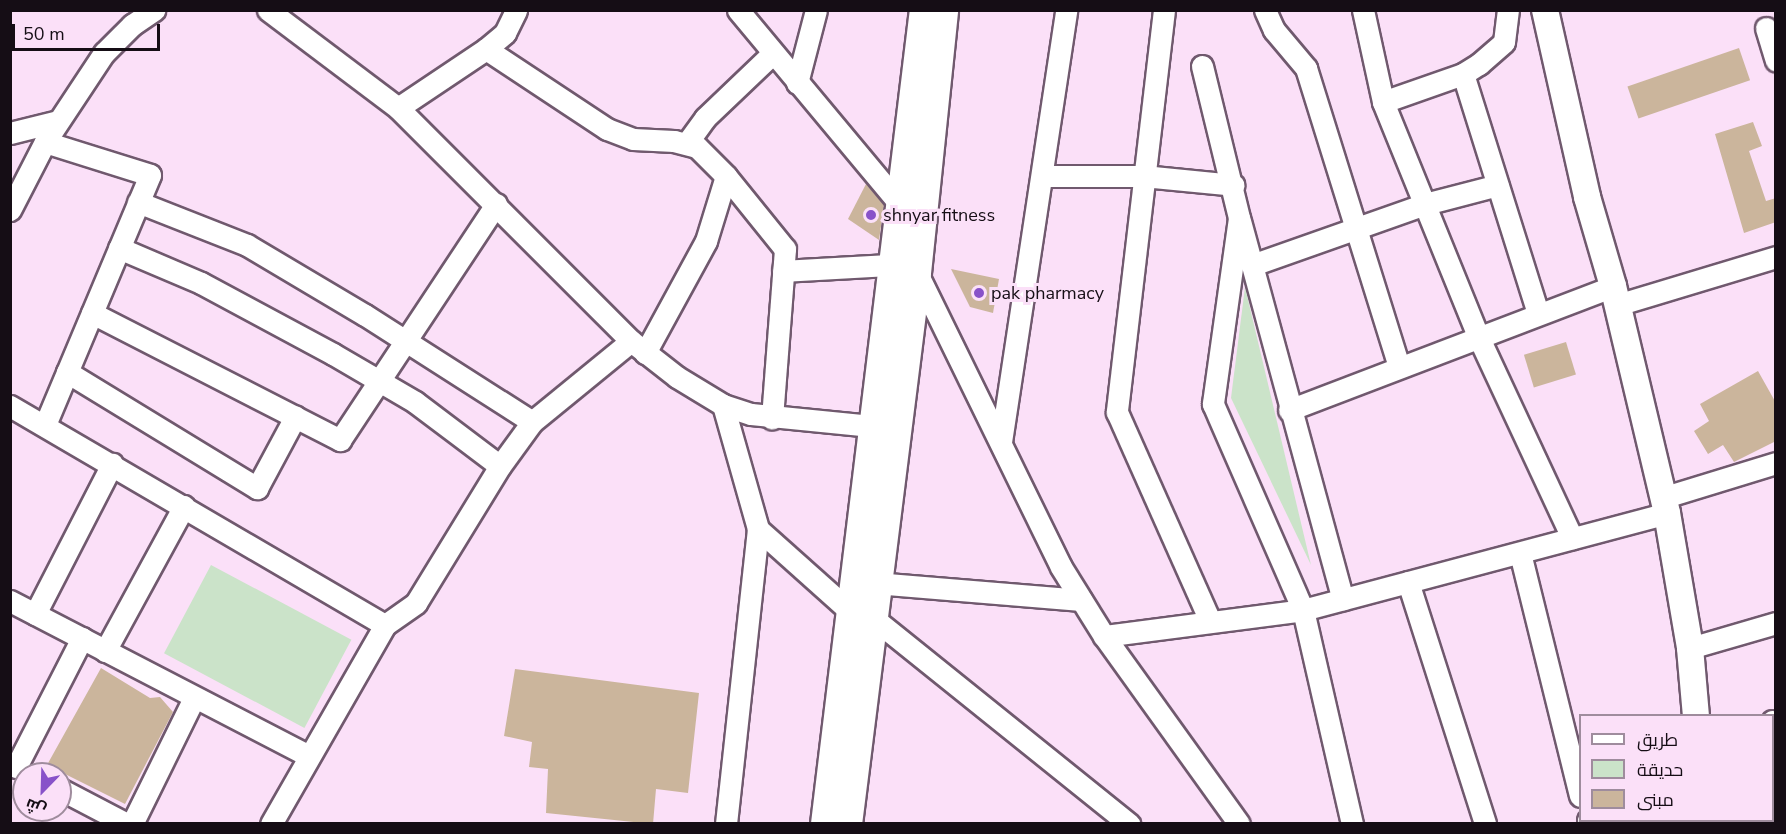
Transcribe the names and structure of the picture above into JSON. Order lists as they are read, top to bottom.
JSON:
{
  "places": ["shnyar fitness", "pak pharmacy"],
  "legend": ["طريق", "حديقة", "مبنى"],
  "scale_bar": "50 m",
  "north": "bottom left"
}
